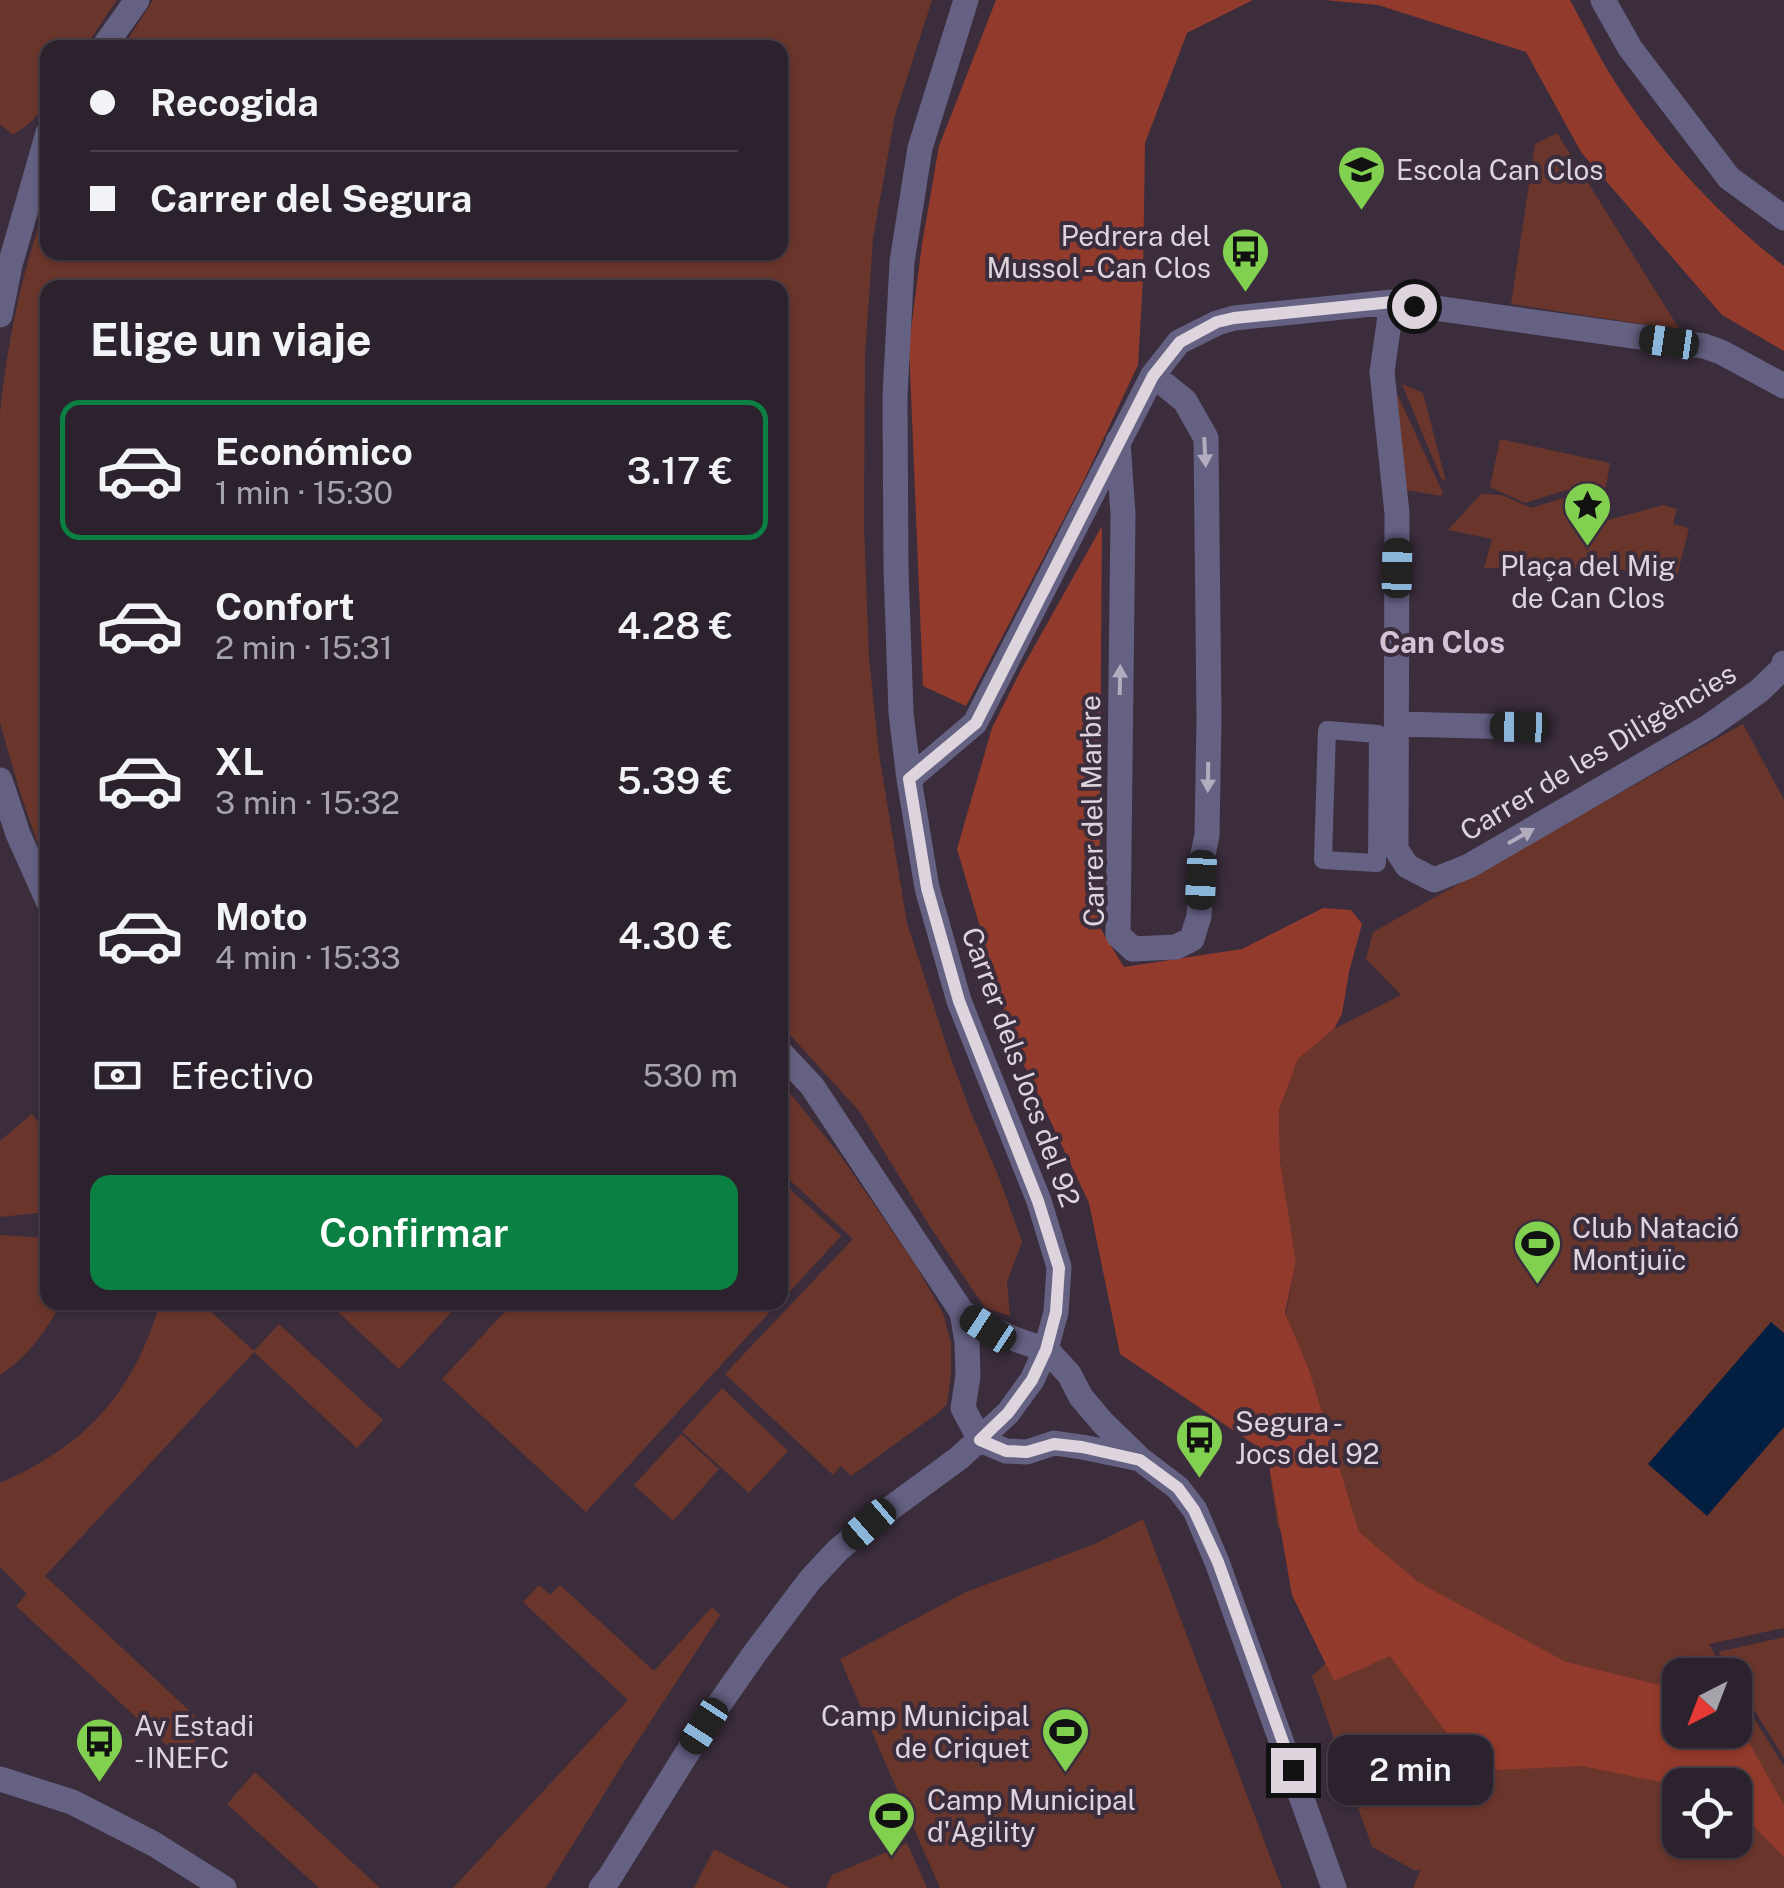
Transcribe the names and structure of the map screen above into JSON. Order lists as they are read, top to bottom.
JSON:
{
  "streets": {
    "street": ["Carrer de les Diligències", "Carrer del Marbre", "Carrer dels Jocs del 92"]
  },
  "districts": ["Can Clos"],
  "places": {
    "school or university": ["Escola Can Clos"],
    "bus stop": ["Pedrera del Mussol - Can Clos", "Segura - Jocs del 92", "Av Estadi - INEFC"],
    "place": ["Plaça del Mig de Can Clos"],
    "sports": ["Club Natació Montjuïc", "Camp Municipal de Criquet", "Camp Municipal d'Agility"]
  },
  "north": "bottom left",
  "page": {
    "banner": ["Recogida", "Carrer del Segura"],
    "heading": "Elige un viaje",
    "list": [
      {
        "name": "Económico",
        "note": "1 min · 15:30",
        "value": "3.17 €"
      },
      {
        "name": "Confort",
        "note": "2 min · 15:31",
        "value": "4.28 €"
      },
      {
        "name": "XL",
        "note": "3 min · 15:32",
        "value": "5.39 €"
      },
      {
        "name": "Moto",
        "note": "4 min · 15:33",
        "value": "4.30 €"
      }
    ],
    "pay": ["Efectivo", "530 m"],
    "buttons": "Confirmar",
    "bubble": "2 min"
  }
}
